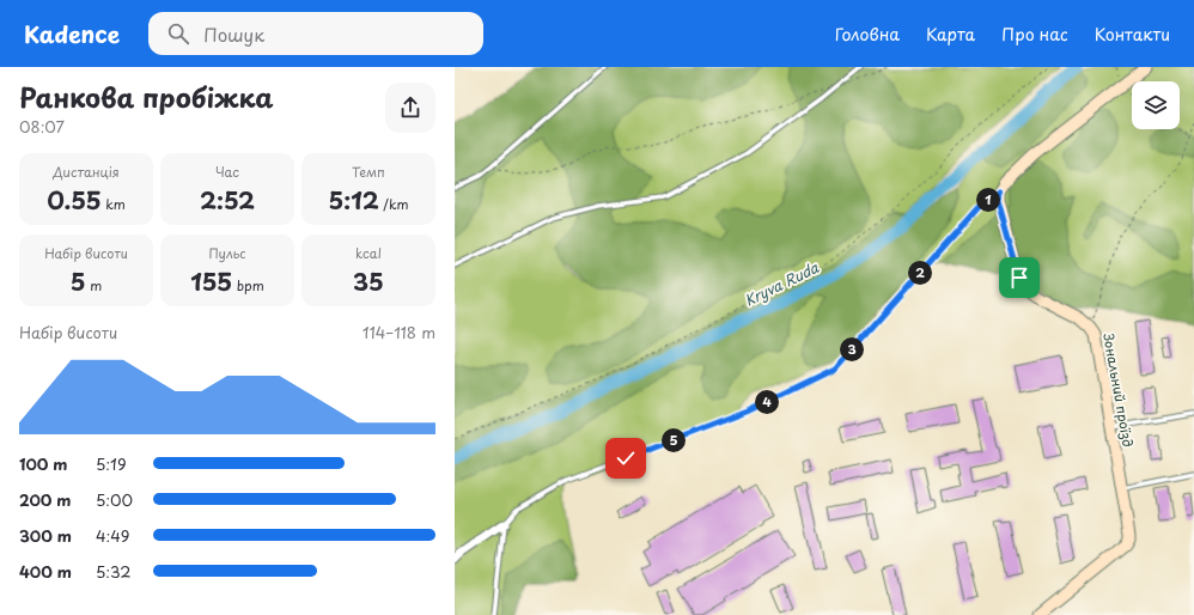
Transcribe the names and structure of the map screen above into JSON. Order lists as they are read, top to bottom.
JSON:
{
  "streets": {
    "street": ["Зональний проїзд"]
  },
  "water": ["Kryva Ruda"],
  "page": {
    "header": "Kadence",
    "search": "Пошук",
    "nav": [
      "Головна",
      "Карта",
      "Про нас",
      "Контакти"
    ],
    "heading": ["Ранкова пробіжка", "08:07"],
    "stats": [
      ["Дистанція", "0.55 km"],
      ["Час", "2:52"],
      ["Темп", "5:12 /km"],
      ["Набір висоти", "5 m"],
      ["Пульс", "155 bpm"],
      ["kcal", "35"]
    ],
    "pins": [
      "1",
      "2",
      "3",
      "4",
      "5"
    ],
    "chart": ["Набір висоти", "114–118 m"],
    "list": [
      {
        "name": "100 m",
        "note": "5:19"
      },
      {
        "name": "200 m",
        "note": "5:00"
      },
      {
        "name": "300 m",
        "note": "4:49"
      },
      {
        "name": "400 m",
        "note": "5:32"
      }
    ]
  }
}
